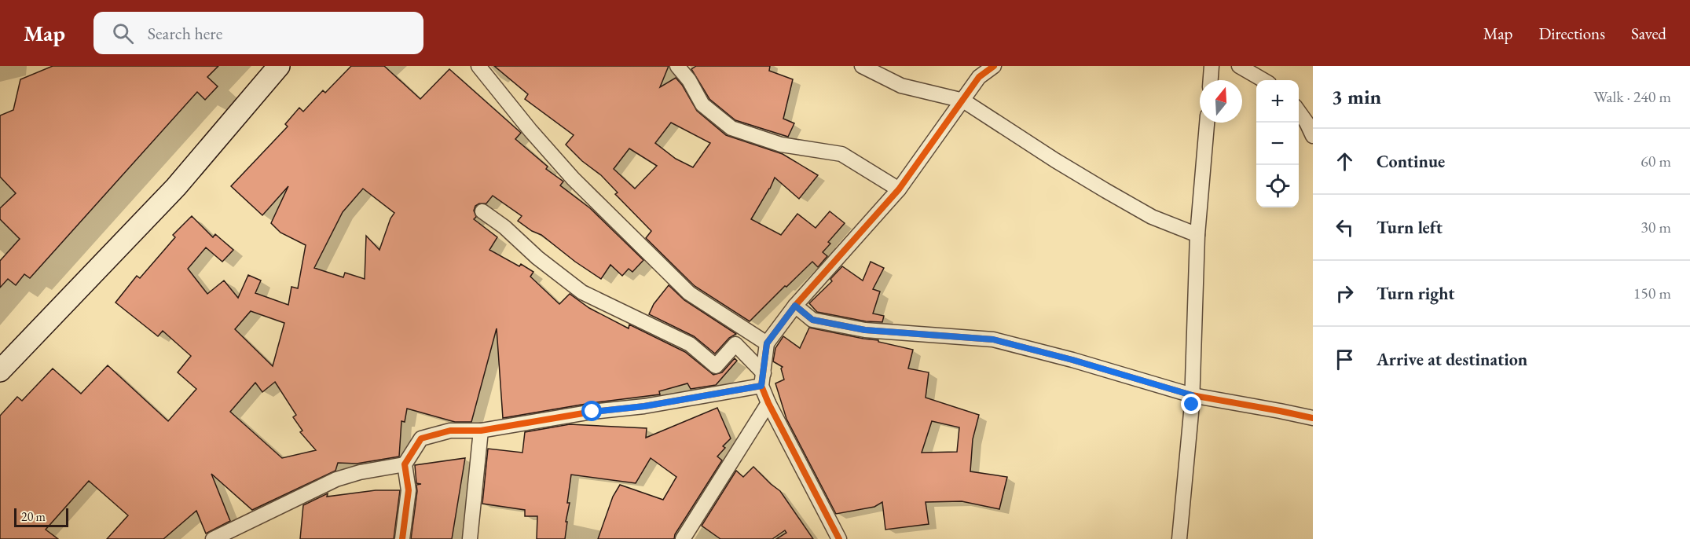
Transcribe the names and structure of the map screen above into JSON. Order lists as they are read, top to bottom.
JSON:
{
  "scale_bar": "20 m",
  "north": "top",
  "page": {
    "header": "Map",
    "search": "Search here",
    "nav": ["Map", "Directions", "Saved"],
    "heading": ["3 min", "Walk · 240 m"],
    "map_buttons": ["+", "−"],
    "list": [
      ["Continue", "60 m"],
      ["Turn left", "30 m"],
      ["Turn right", "150 m"],
      "Arrive at destination"
    ],
    "scale": "20 m"
  }
}
